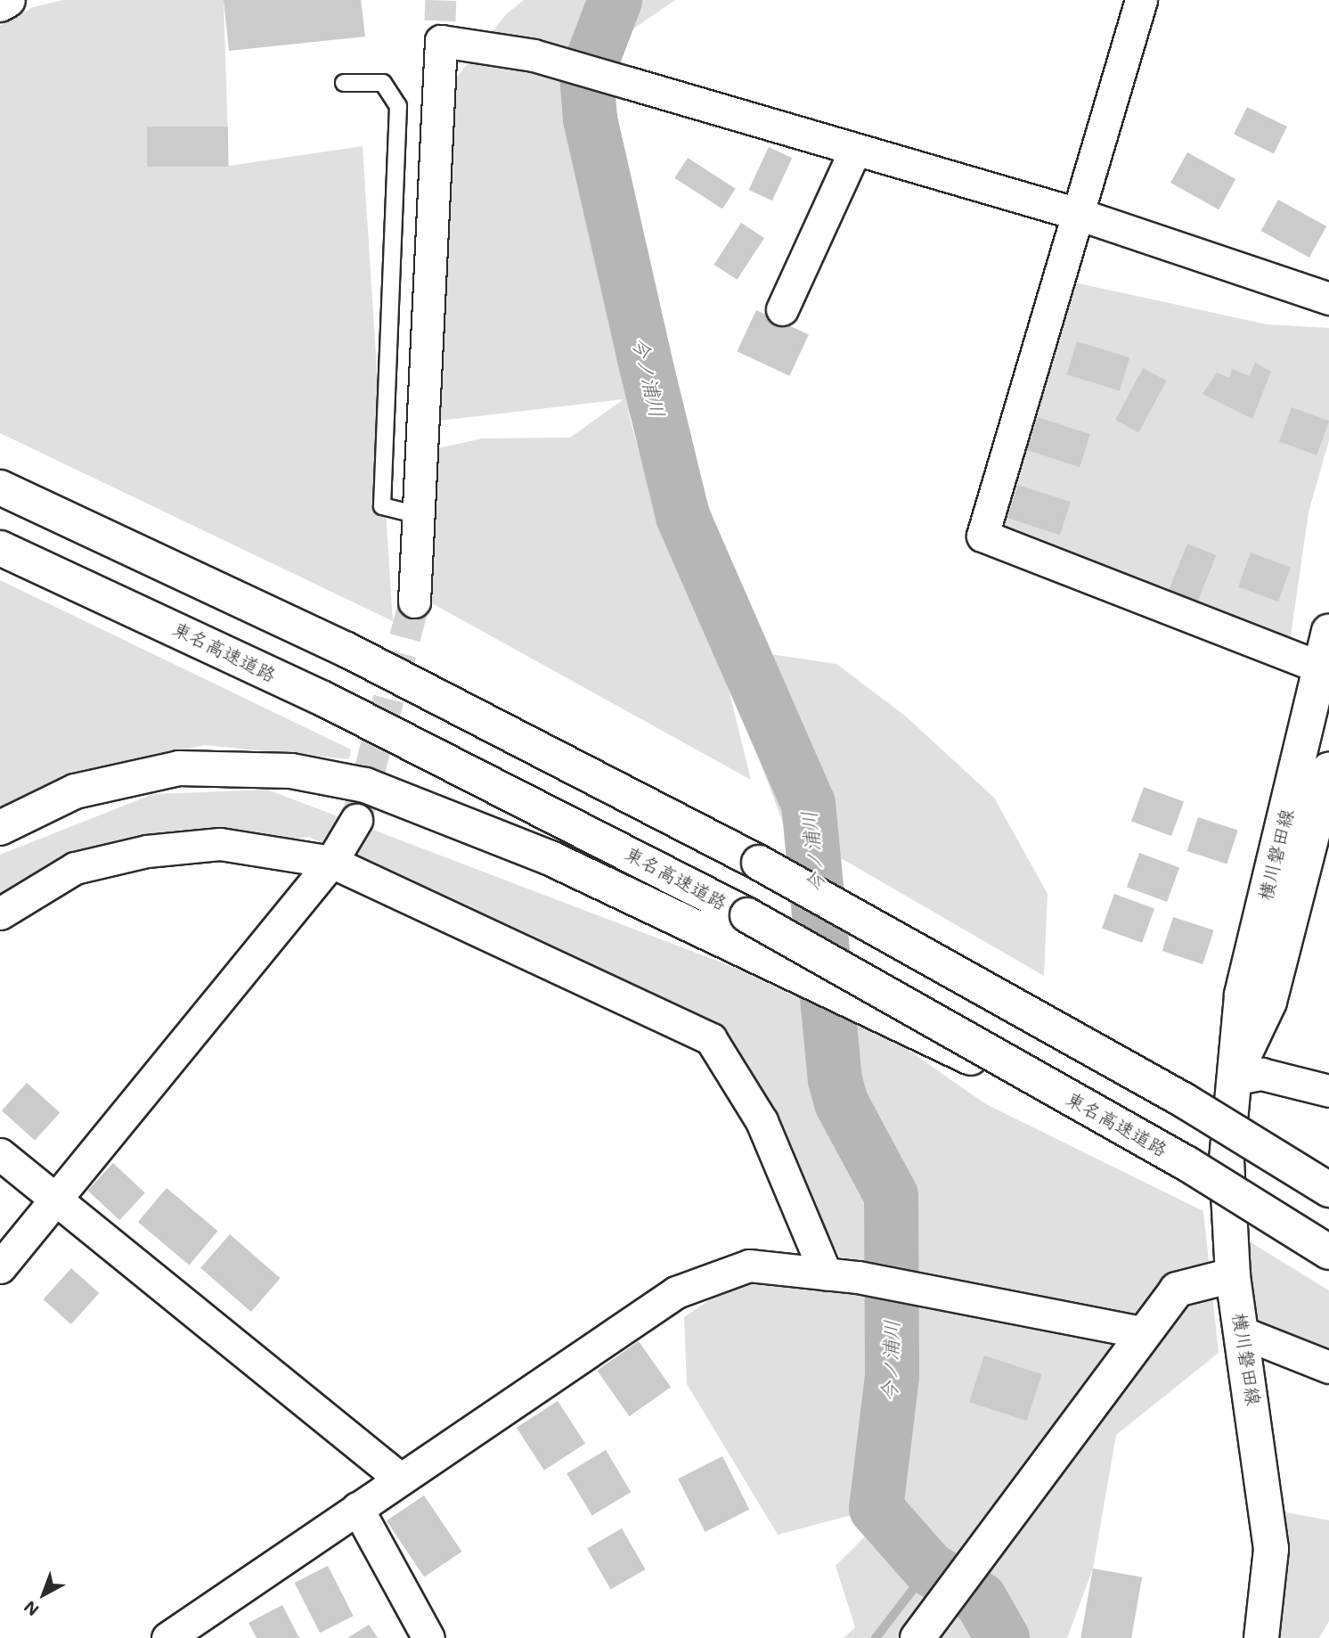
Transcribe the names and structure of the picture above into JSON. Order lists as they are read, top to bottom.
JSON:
{
  "streets": {
    "main road": ["東名高速道路", "横川磐田線"]
  },
  "water": ["今ノ浦川"],
  "north": "bottom left"
}
